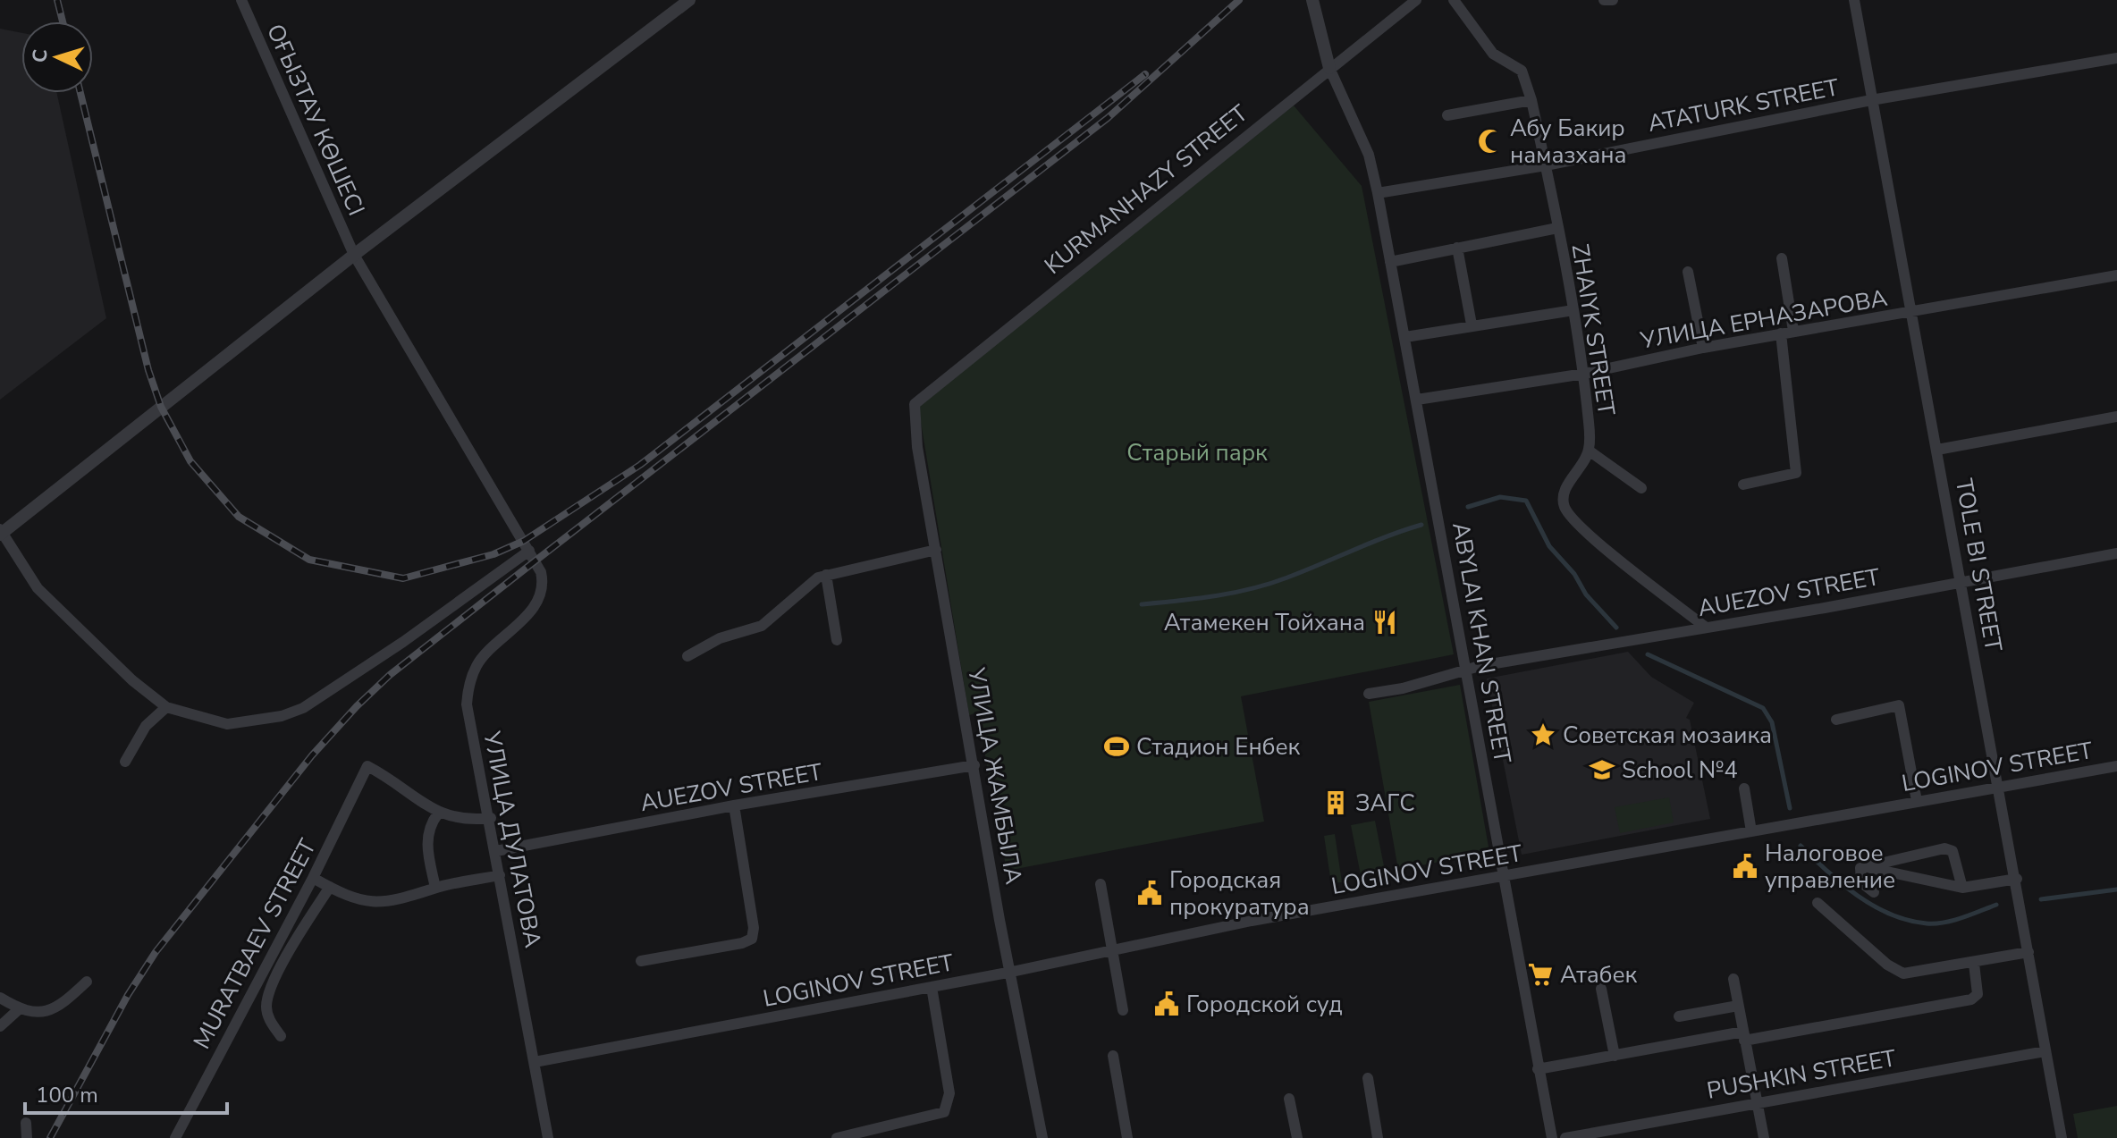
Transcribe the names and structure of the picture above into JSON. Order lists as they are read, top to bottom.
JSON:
{
  "streets": {
    "street": [
      "ATATURK STREET",
      "ОҒЫЗТАУ КӨШЕСІ",
      "KURMANHAZY STREET",
      "УЛИЦА ЕРНАЗАРОВА",
      "ZHAIYK STREET",
      "TOLE BI STREET",
      "AUEZOV STREET",
      "ABYLAI KHAN STREET",
      "LOGINOV STREET",
      "УЛИЦА ЖАМБЫЛА",
      "УЛИЦА ДУЛАТОВА",
      "MURATBAEV STREET",
      "PUSHKIN STREET"
    ]
  },
  "crossings": [
    ["ATATURK STREET", "ZHAIYK STREET"],
    ["ATATURK STREET", "TOLE BI STREET"],
    ["ATATURK STREET", "ABYLAI KHAN STREET"],
    ["ОҒЫЗТАУ КӨШЕСІ", "УЛИЦА ДУЛАТОВА"],
    ["KURMANHAZY STREET", "ABYLAI KHAN STREET"],
    ["KURMANHAZY STREET", "УЛИЦА ЖАМБЫЛА"],
    ["УЛИЦА ЕРНАЗАРОВА", "ZHAIYK STREET"],
    ["УЛИЦА ЕРНАЗАРОВА", "TOLE BI STREET"],
    ["УЛИЦА ЕРНАЗАРОВА", "ABYLAI KHAN STREET"],
    ["ZHAIYK STREET", "AUEZOV STREET"],
    ["TOLE BI STREET", "AUEZOV STREET"],
    ["TOLE BI STREET", "LOGINOV STREET"],
    ["TOLE BI STREET", "PUSHKIN STREET"],
    ["AUEZOV STREET", "ABYLAI KHAN STREET"],
    ["AUEZOV STREET", "УЛИЦА ЖАМБЫЛА"],
    ["AUEZOV STREET", "УЛИЦА ДУЛАТОВА"],
    ["ABYLAI KHAN STREET", "LOGINOV STREET"],
    ["LOGINOV STREET", "УЛИЦА ЖАМБЫЛА"],
    ["LOGINOV STREET", "УЛИЦА ДУЛАТОВА"]
  ],
  "parks": ["Старый парк"],
  "places": {
    "mosque": ["Абу Бакир намазхана"],
    "restaurant": ["Атамекен Тойхана"],
    "place": ["Советская мозаика"],
    "sports": ["Стадион Енбек"],
    "school or university": ["School №4"],
    "building": ["ЗАГС"],
    "public building": ["Налоговое управление", "Городская прокуратура", "Городской суд"],
    "supermarket": ["Атабек"]
  },
  "scale_bar": "100 m",
  "north": "left"
}
